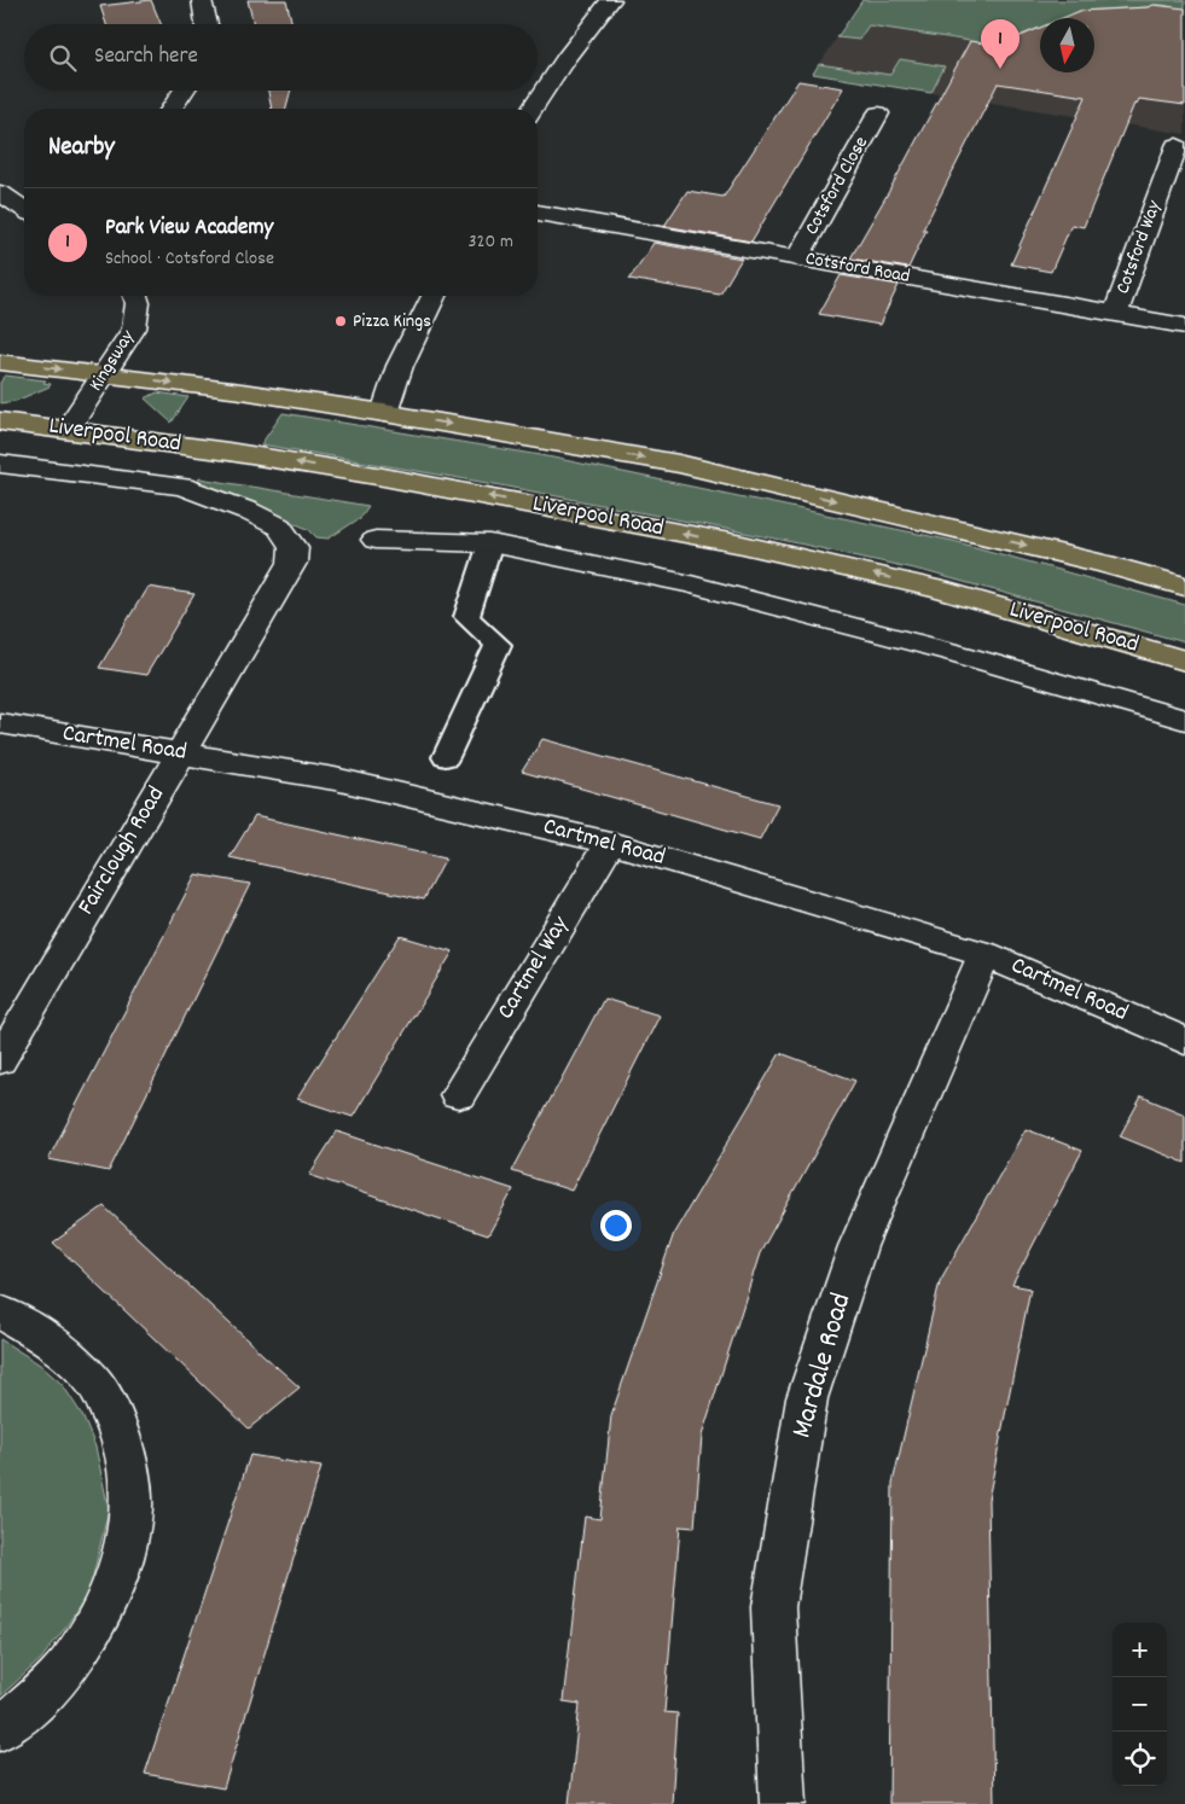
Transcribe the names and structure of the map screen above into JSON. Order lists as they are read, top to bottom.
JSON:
{
  "streets": {
    "highway": ["Liverpool Road"],
    "street": [
      "Cotsford Close",
      "Cotsford Way",
      "Cotsford Road",
      "Kingsway",
      "Cartmel Road",
      "Fairclough Road",
      "Cartmel Way",
      "Mardale Road"
    ]
  },
  "crossings": [
    ["Cotsford Close", "Cotsford Road"],
    ["Cotsford Way", "Cotsford Road"],
    ["Kingsway", "Liverpool Road"],
    ["Liverpool Road", "Fairclough Road"],
    ["Cartmel Road", "Fairclough Road"],
    ["Cartmel Road", "Cartmel Way"],
    ["Cartmel Road", "Mardale Road"]
  ],
  "places": ["Pizza Kings"],
  "north": "bottom",
  "page": {
    "pins": "1",
    "search": "Search here",
    "heading": "Nearby",
    "list": [
      {
        "mark": "1",
        "name": "Park View Academy",
        "note": "School · Cotsford Close",
        "value": "320 m"
      }
    ],
    "map_buttons": ["+", "−"]
  }
}
